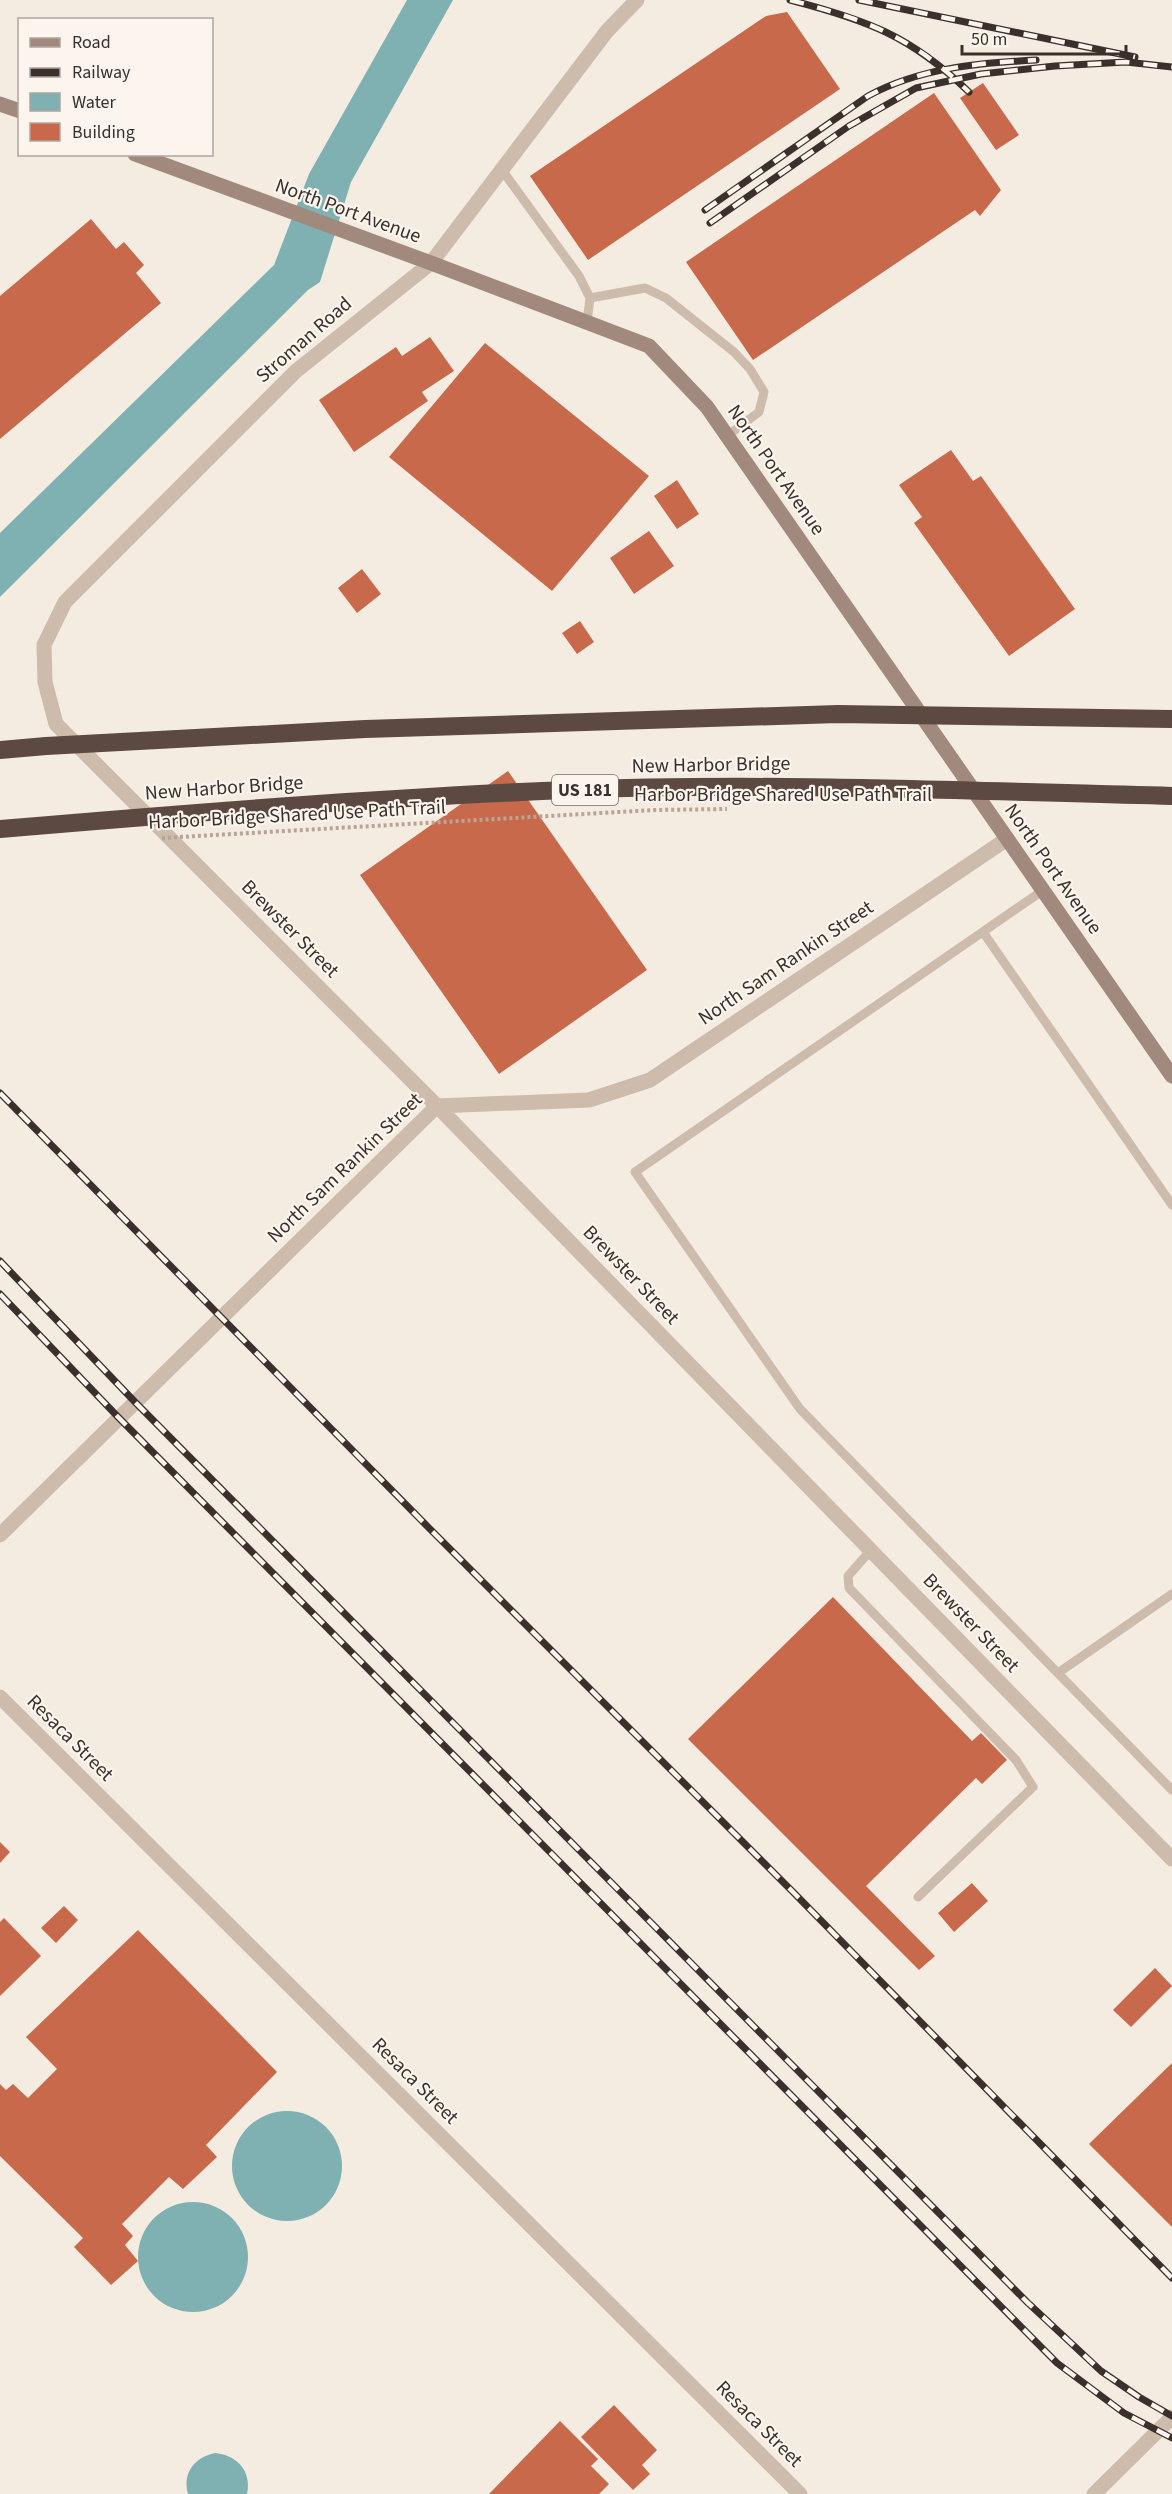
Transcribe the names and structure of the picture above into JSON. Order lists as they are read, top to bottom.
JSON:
{
  "streets": {
    "highway": ["New Harbor Bridge", "US 181"],
    "main road": ["North Port Avenue"],
    "street": [
      "Stroman Road",
      "Brewster Street",
      "North Sam Rankin Street",
      "Resaca Street"
    ],
    "path": ["Harbor Bridge Shared Use Path Trail"]
  },
  "crossings": [
    ["North Port Avenue", "Stroman Road"],
    ["North Port Avenue", "North Sam Rankin Street"],
    ["Stroman Road", "Brewster Street"],
    ["Brewster Street", "North Sam Rankin Street"]
  ],
  "legend": [
    "Road",
    "Railway",
    "Water",
    "Building"
  ],
  "scale_bar": "50 m"
}
